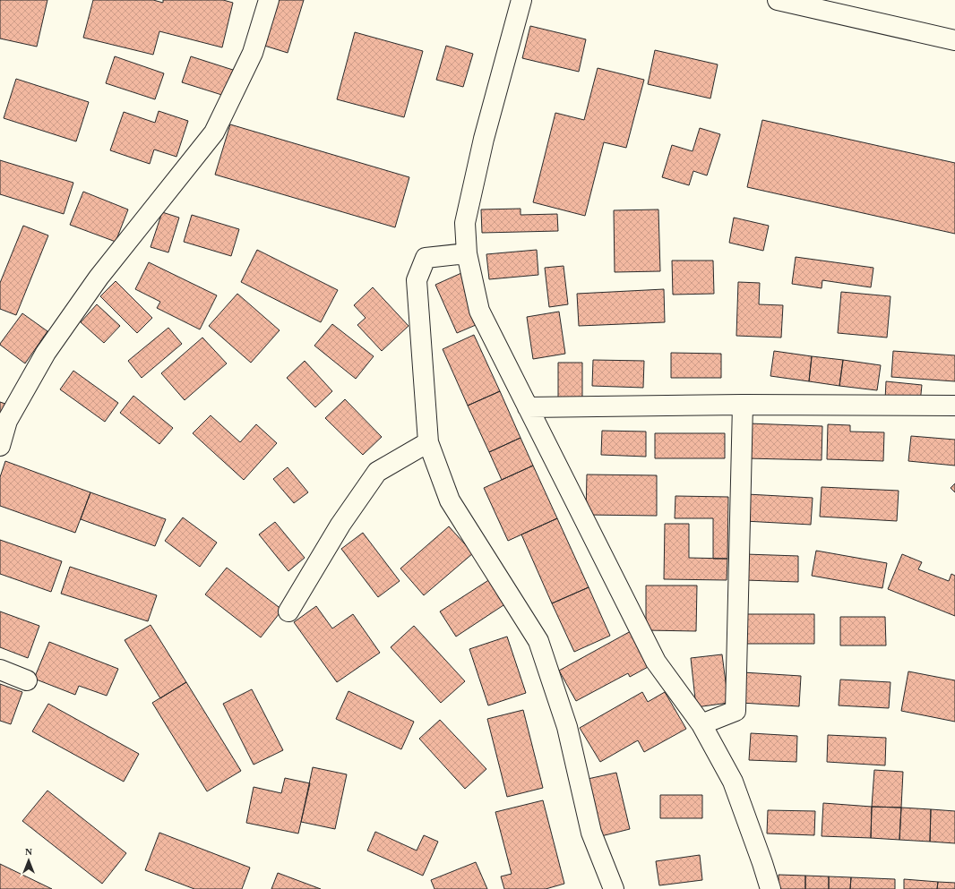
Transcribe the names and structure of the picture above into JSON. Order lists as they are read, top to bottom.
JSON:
{
  "north": "top"
}
